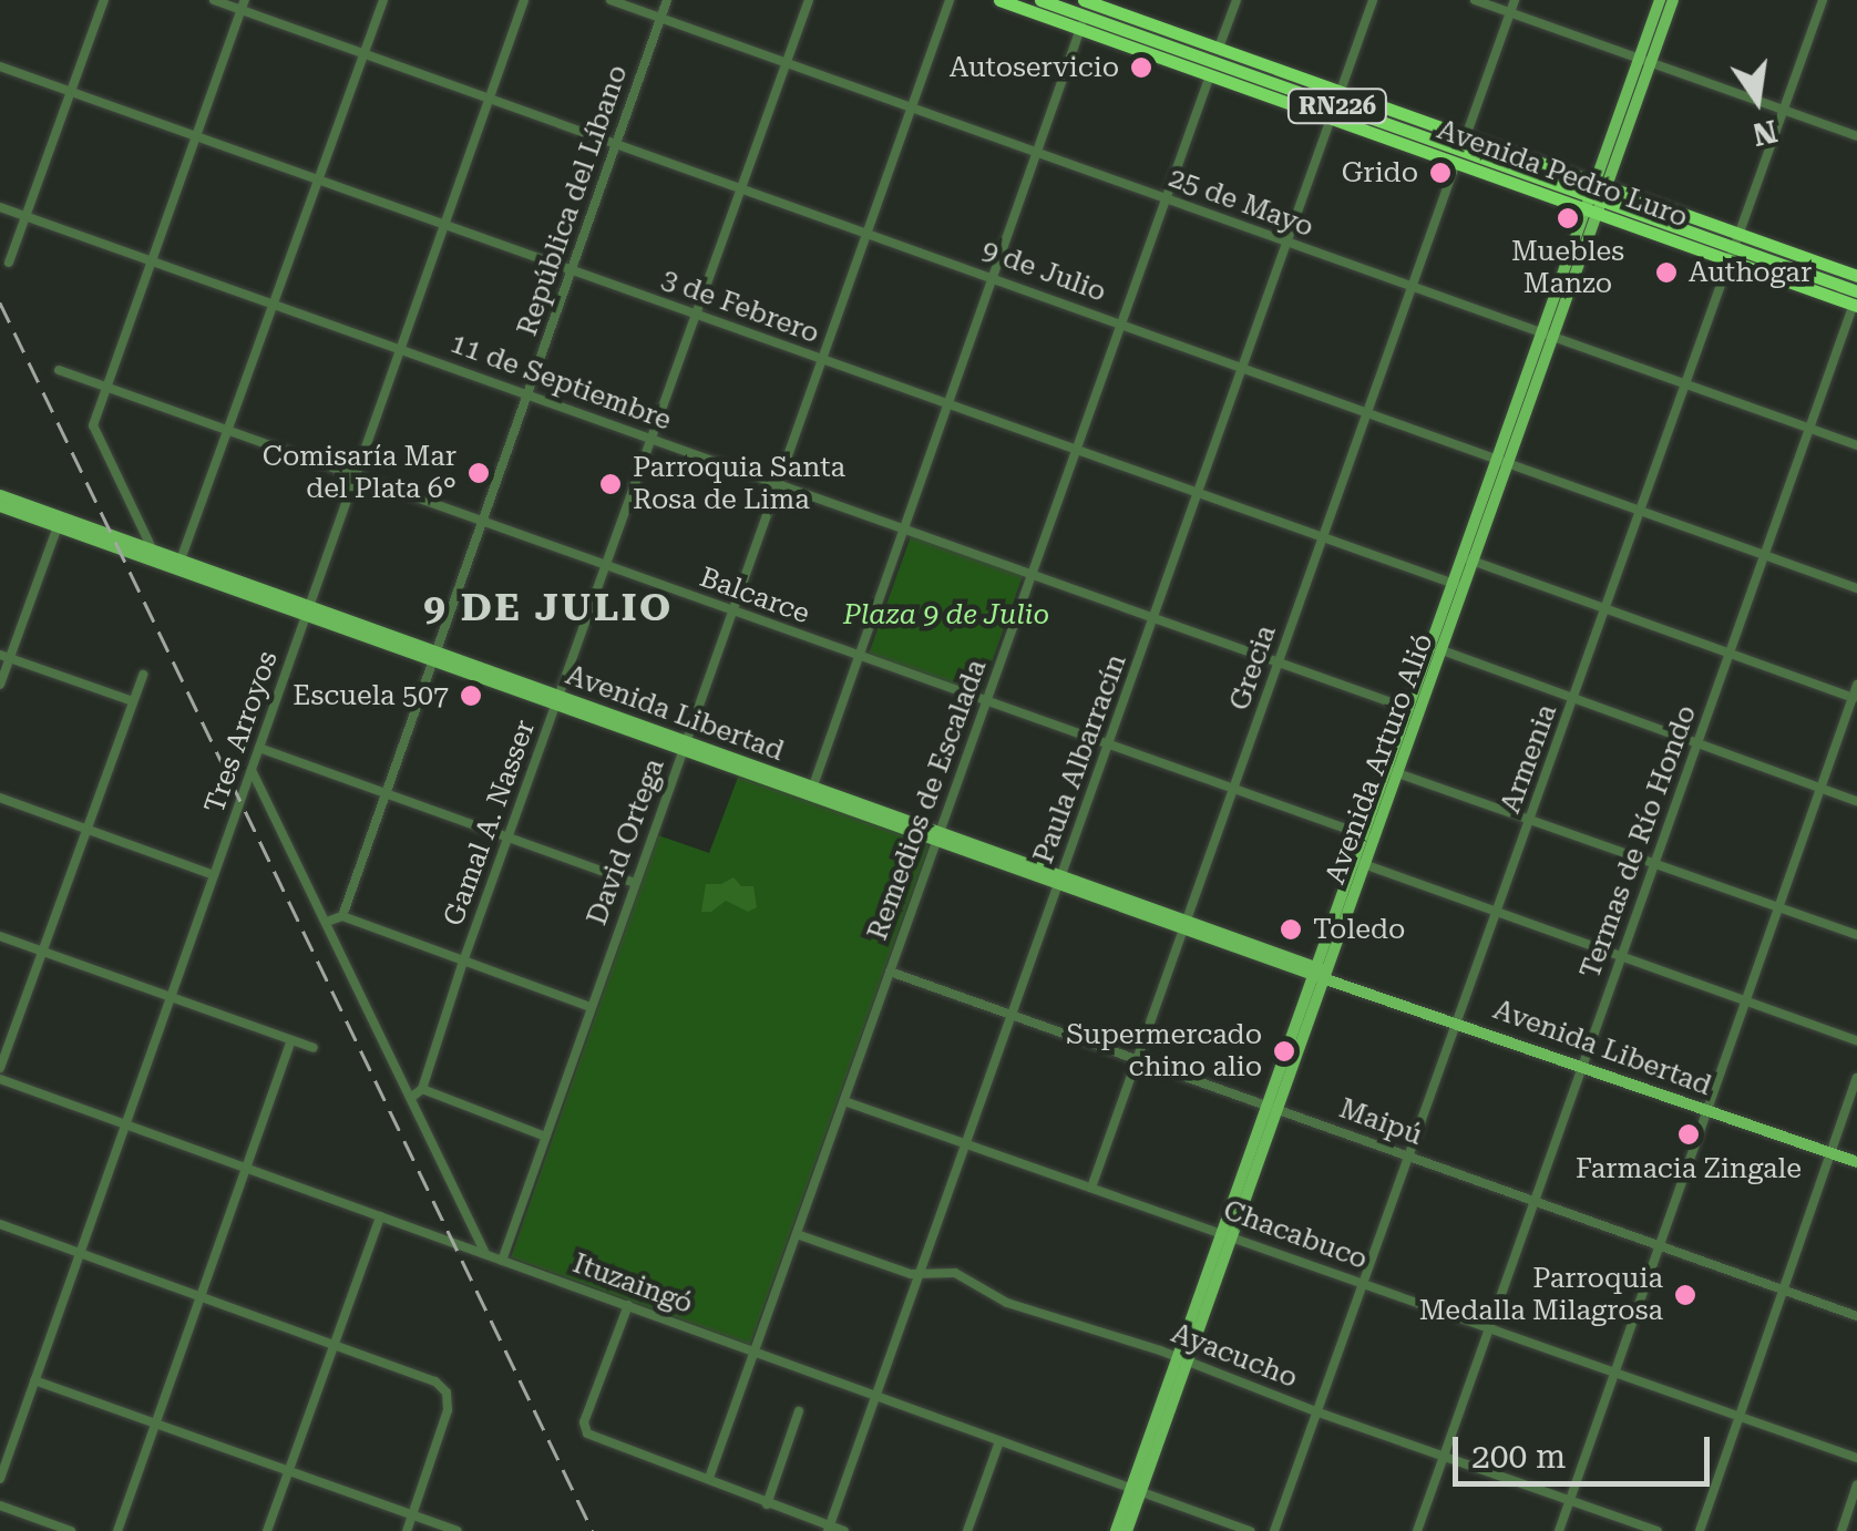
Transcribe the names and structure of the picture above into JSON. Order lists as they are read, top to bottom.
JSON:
{
  "streets": {
    "highway": ["RN226", "Avenida Pedro Luro"],
    "main road": ["Avenida Libertad", "Avenida Arturo Alió"],
    "street": [
      "República del Líbano",
      "25 de Mayo",
      "9 de Julio",
      "3 de Febrero",
      "11 de Septiembre",
      "Balcarce",
      "Grecia",
      "Tres Arroyos",
      "Paula Albarracín",
      "Armenia",
      "Remedios de Escalada",
      "Gamal A. Nasser",
      "David Ortega",
      "Termas de Río Hondo",
      "Maipú",
      "Chacabuco",
      "Ituzaingó",
      "Ayacucho"
    ]
  },
  "crossings": [
    ["Avenida Pedro Luro", "Grecia"],
    ["Avenida Pedro Luro", "Paula Albarracín"],
    ["Avenida Pedro Luro", "Avenida Arturo Alió"],
    ["Avenida Pedro Luro", "Armenia"],
    ["Avenida Pedro Luro", "Remedios de Escalada"],
    ["Avenida Pedro Luro", "Termas de Río Hondo"],
    ["República del Líbano", "25 de Mayo"],
    ["República del Líbano", "9 de Julio"],
    ["República del Líbano", "3 de Febrero"],
    ["República del Líbano", "11 de Septiembre"],
    ["República del Líbano", "Balcarce"],
    ["República del Líbano", "Avenida Libertad"],
    ["25 de Mayo", "Grecia"],
    ["25 de Mayo", "Paula Albarracín"],
    ["25 de Mayo", "Avenida Arturo Alió"],
    ["25 de Mayo", "Armenia"],
    ["25 de Mayo", "Remedios de Escalada"],
    ["25 de Mayo", "Gamal A. Nasser"],
    ["25 de Mayo", "David Ortega"],
    ["25 de Mayo", "Termas de Río Hondo"],
    ["9 de Julio", "Grecia"],
    ["9 de Julio", "Tres Arroyos"],
    ["9 de Julio", "Paula Albarracín"],
    ["9 de Julio", "Avenida Arturo Alió"],
    ["9 de Julio", "Armenia"],
    ["9 de Julio", "Remedios de Escalada"],
    ["9 de Julio", "Gamal A. Nasser"],
    ["9 de Julio", "David Ortega"],
    ["9 de Julio", "Termas de Río Hondo"],
    ["3 de Febrero", "Grecia"],
    ["3 de Febrero", "Tres Arroyos"],
    ["3 de Febrero", "Paula Albarracín"],
    ["3 de Febrero", "Avenida Arturo Alió"],
    ["3 de Febrero", "Remedios de Escalada"],
    ["3 de Febrero", "Gamal A. Nasser"],
    ["3 de Febrero", "David Ortega"],
    ["11 de Septiembre", "Grecia"],
    ["11 de Septiembre", "Tres Arroyos"],
    ["11 de Septiembre", "Paula Albarracín"],
    ["11 de Septiembre", "Avenida Arturo Alió"],
    ["11 de Septiembre", "Remedios de Escalada"],
    ["11 de Septiembre", "Gamal A. Nasser"],
    ["11 de Septiembre", "David Ortega"],
    ["Balcarce", "Grecia"],
    ["Balcarce", "Tres Arroyos"],
    ["Balcarce", "Paula Albarracín"],
    ["Balcarce", "Avenida Arturo Alió"],
    ["Balcarce", "Remedios de Escalada"],
    ["Balcarce", "Gamal A. Nasser"],
    ["Balcarce", "David Ortega"],
    ["Grecia", "Avenida Libertad"],
    ["Grecia", "Maipú"],
    ["Grecia", "Chacabuco"],
    ["Avenida Libertad", "Tres Arroyos"],
    ["Avenida Libertad", "Paula Albarracín"],
    ["Avenida Libertad", "Avenida Arturo Alió"],
    ["Avenida Libertad", "Armenia"],
    ["Avenida Libertad", "Remedios de Escalada"],
    ["Avenida Libertad", "Gamal A. Nasser"],
    ["Avenida Libertad", "David Ortega"],
    ["Avenida Libertad", "Termas de Río Hondo"],
    ["Tres Arroyos", "Ituzaingó"],
    ["Paula Albarracín", "Maipú"],
    ["Paula Albarracín", "Chacabuco"],
    ["Paula Albarracín", "Ituzaingó"],
    ["Paula Albarracín", "Ayacucho"],
    ["Avenida Arturo Alió", "Maipú"],
    ["Avenida Arturo Alió", "Chacabuco"],
    ["Avenida Arturo Alió", "Ituzaingó"],
    ["Avenida Arturo Alió", "Ayacucho"],
    ["Armenia", "Maipú"],
    ["Armenia", "Chacabuco"],
    ["Armenia", "Ayacucho"],
    ["Remedios de Escalada", "Maipú"],
    ["Remedios de Escalada", "Chacabuco"],
    ["Remedios de Escalada", "Ituzaingó"],
    ["Remedios de Escalada", "Ayacucho"],
    ["David Ortega", "Ituzaingó"],
    ["Termas de Río Hondo", "Maipú"],
    ["Termas de Río Hondo", "Chacabuco"],
    ["Termas de Río Hondo", "Ayacucho"]
  ],
  "districts": ["9 DE JULIO"],
  "parks": ["Plaza 9 de Julio"],
  "places": [
    "Autoservicio",
    "Grido",
    "Muebles Manzo",
    "Authogar",
    "Comisaría Mar del Plata 6°",
    "Parroquia Santa Rosa de Lima",
    "Escuela 507",
    "Toledo",
    "Supermercado chino alio",
    "Farmacia Zingale",
    "Parroquia Medalla Milagrosa"
  ],
  "scale_bar": "200 m",
  "north": "bottom"
}
